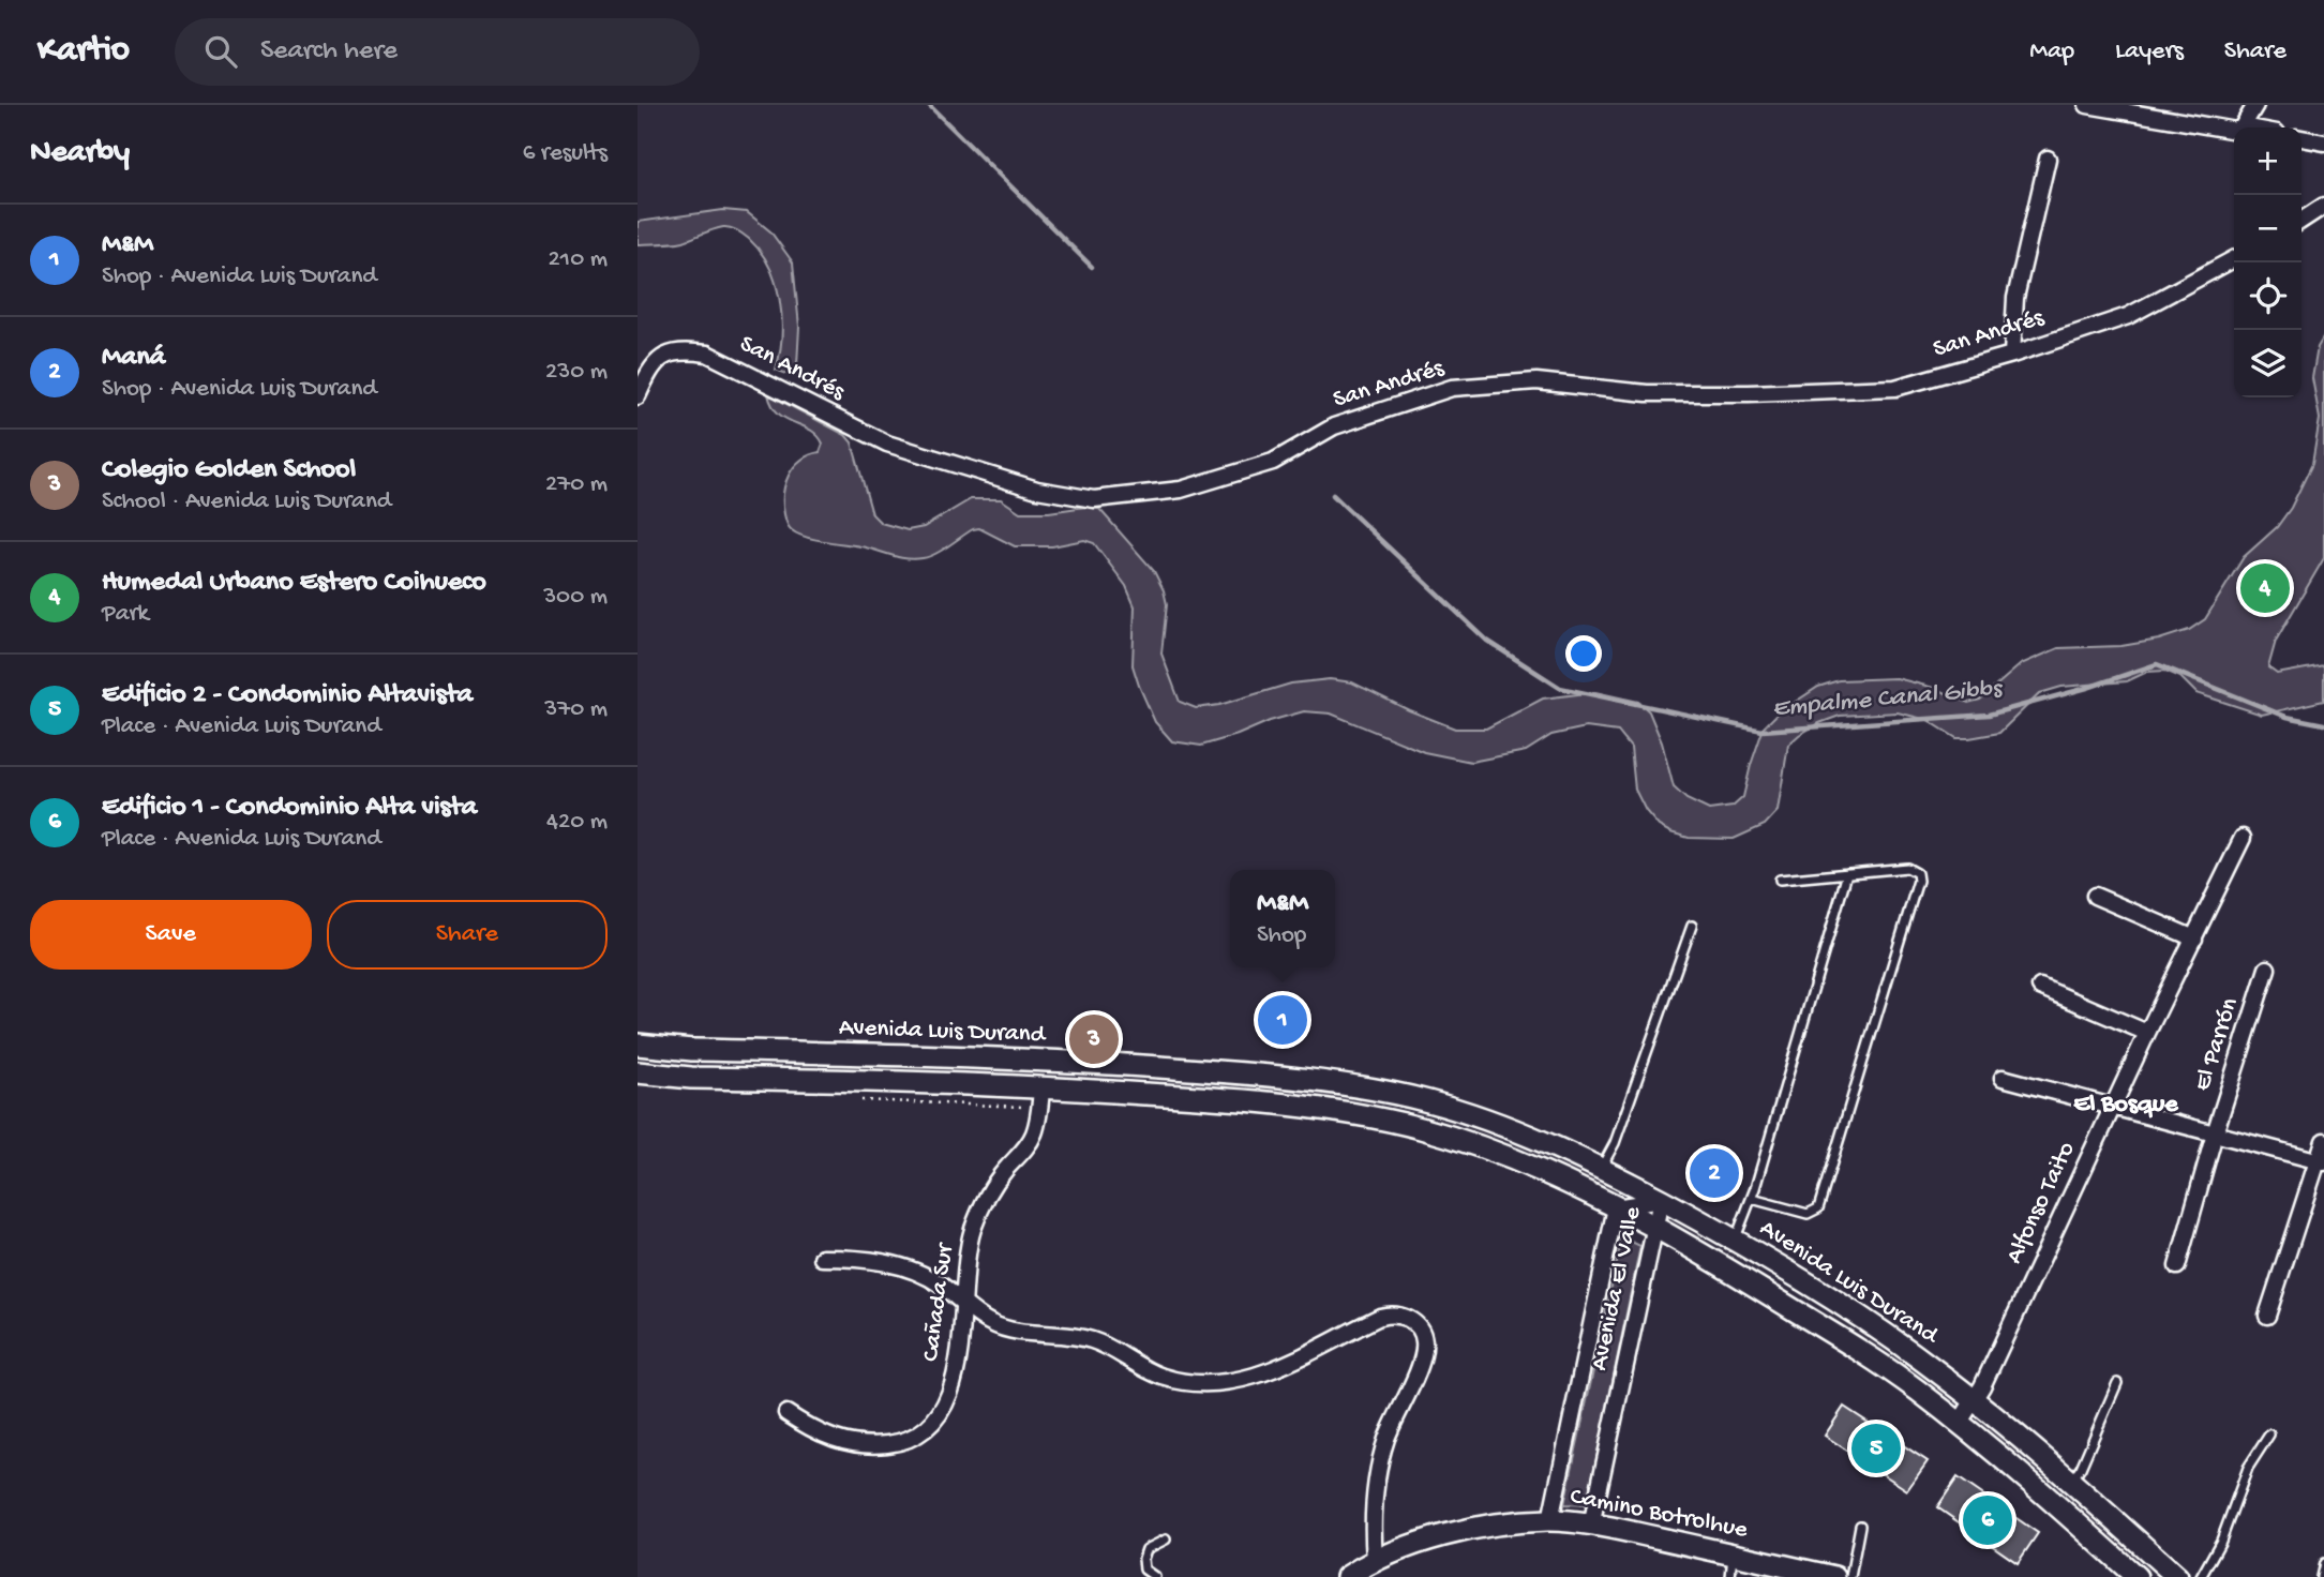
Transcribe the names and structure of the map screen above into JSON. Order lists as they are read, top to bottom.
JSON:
{
  "streets": {
    "street": [
      "San Andrés",
      "Avenida Luis Durand",
      "El Parrón",
      "Alfonso Taito",
      "Avenida El Valle",
      "Cañada Sur",
      "Camino Botrolhue"
    ]
  },
  "crossings": [
    ["Avenida Luis Durand", "Alfonso Taito"],
    ["Avenida Luis Durand", "Avenida El Valle"],
    ["Avenida Luis Durand", "Cañada Sur"],
    ["Avenida El Valle", "Camino Botrolhue"]
  ],
  "districts": ["El Bosque"],
  "water": ["Empalme Canal Gibbs"],
  "page": {
    "header": "Kartio",
    "search": "Search here",
    "nav": ["Map", "Layers", "Share"],
    "heading": ["Nearby", "6 results"],
    "map_buttons": ["+", "−"],
    "list": [
      {
        "mark": "1",
        "name": "M&M",
        "note": "Shop · Avenida Luis Durand",
        "value": "210 m"
      },
      {
        "mark": "2",
        "name": "Maná",
        "note": "Shop · Avenida Luis Durand",
        "value": "230 m"
      },
      {
        "mark": "3",
        "name": "Colegio Golden School",
        "note": "School · Avenida Luis Durand",
        "value": "270 m"
      },
      {
        "mark": "4",
        "name": "Humedal Urbano Estero Coihueco",
        "note": "Park",
        "value": "300 m"
      },
      {
        "mark": "5",
        "name": "Edificio 2 - Condominio Altavista",
        "note": "Place · Avenida Luis Durand",
        "value": "370 m"
      },
      {
        "mark": "6",
        "name": "Edificio 1 - Condominio Alta vista",
        "note": "Place · Avenida Luis Durand",
        "value": "420 m"
      }
    ],
    "pins": [
      "4",
      "1",
      "3",
      "2",
      "5",
      "6"
    ],
    "popup": ["M&M", "Shop"],
    "buttons": ["Save", "Share"]
  }
}
